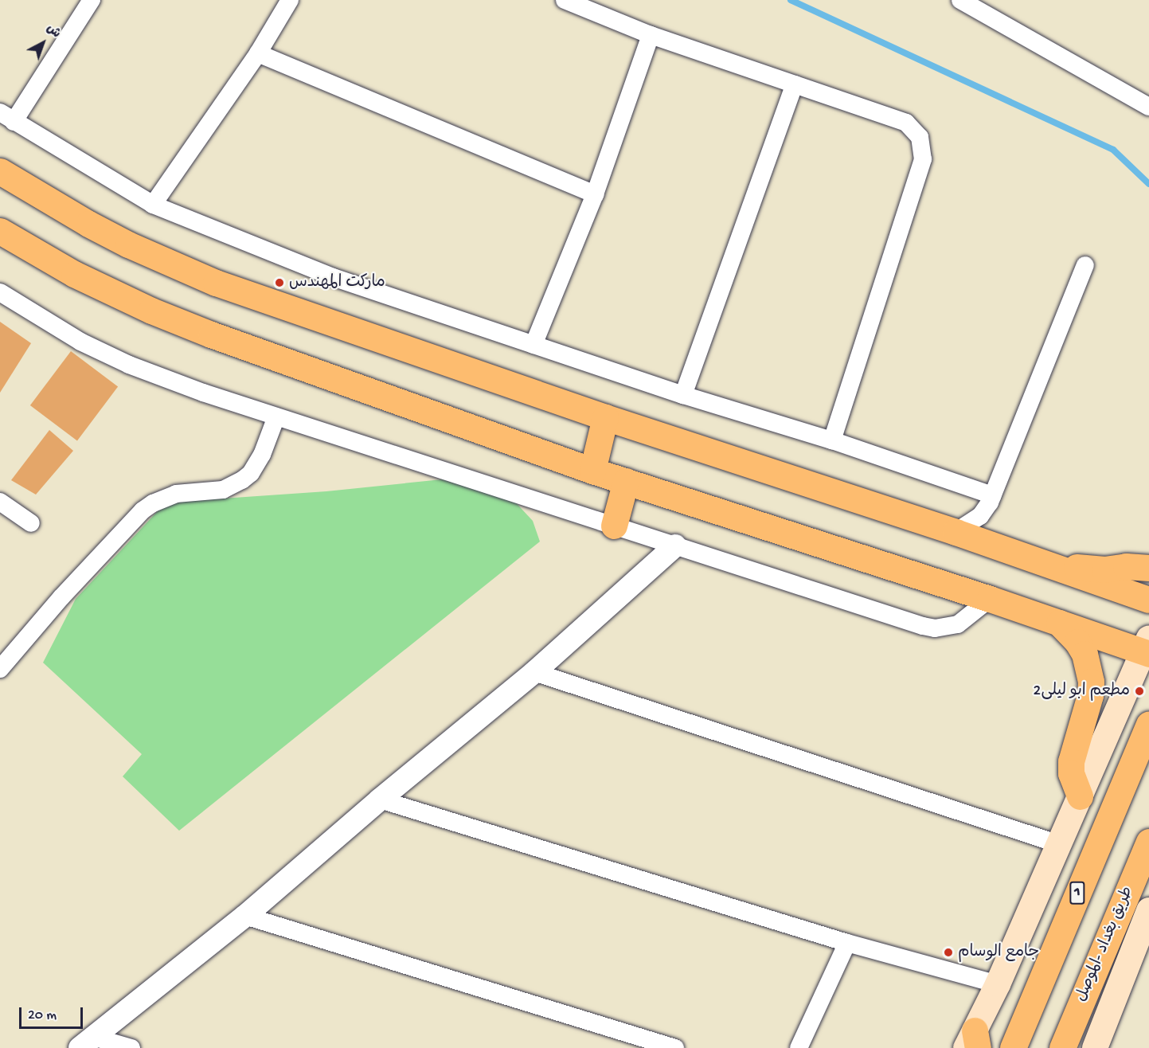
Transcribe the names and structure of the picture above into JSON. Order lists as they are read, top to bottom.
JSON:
{
  "streets": {
    "main road": ["1", "طريق بغداد -الموصل"]
  },
  "places": ["ماركت المهندس", "مطعم ابو ليلى2", "جامع الوسام"],
  "scale_bar": "20 m",
  "north": "top right"
}
